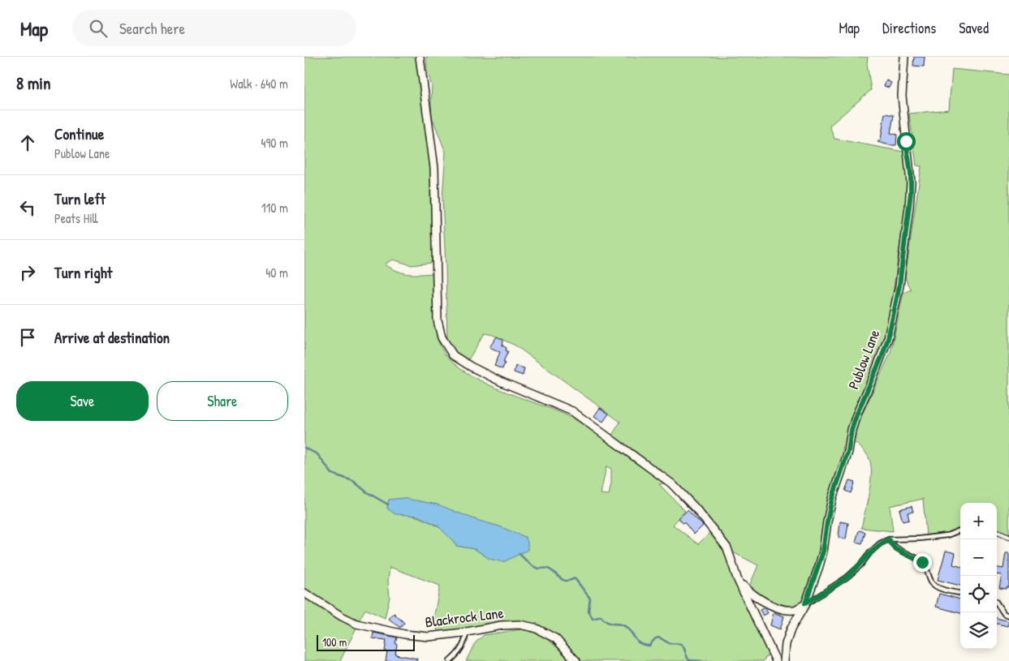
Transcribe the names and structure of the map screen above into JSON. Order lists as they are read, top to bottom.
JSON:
{
  "streets": {
    "street": ["Publow Lane", "Blackrock Lane"]
  },
  "scale_bar": "100 m",
  "page": {
    "header": "Map",
    "search": "Search here",
    "nav": ["Map", "Directions", "Saved"],
    "heading": ["8 min", "Walk · 640 m"],
    "list": [
      ["Continue", "Publow Lane", "490 m"],
      ["Turn left", "Peats Hill", "110 m"],
      ["Turn right", "40 m"],
      "Arrive at destination"
    ],
    "buttons": ["Save", "Share"],
    "map_buttons": ["+", "−"],
    "scale": "100 m"
  }
}
